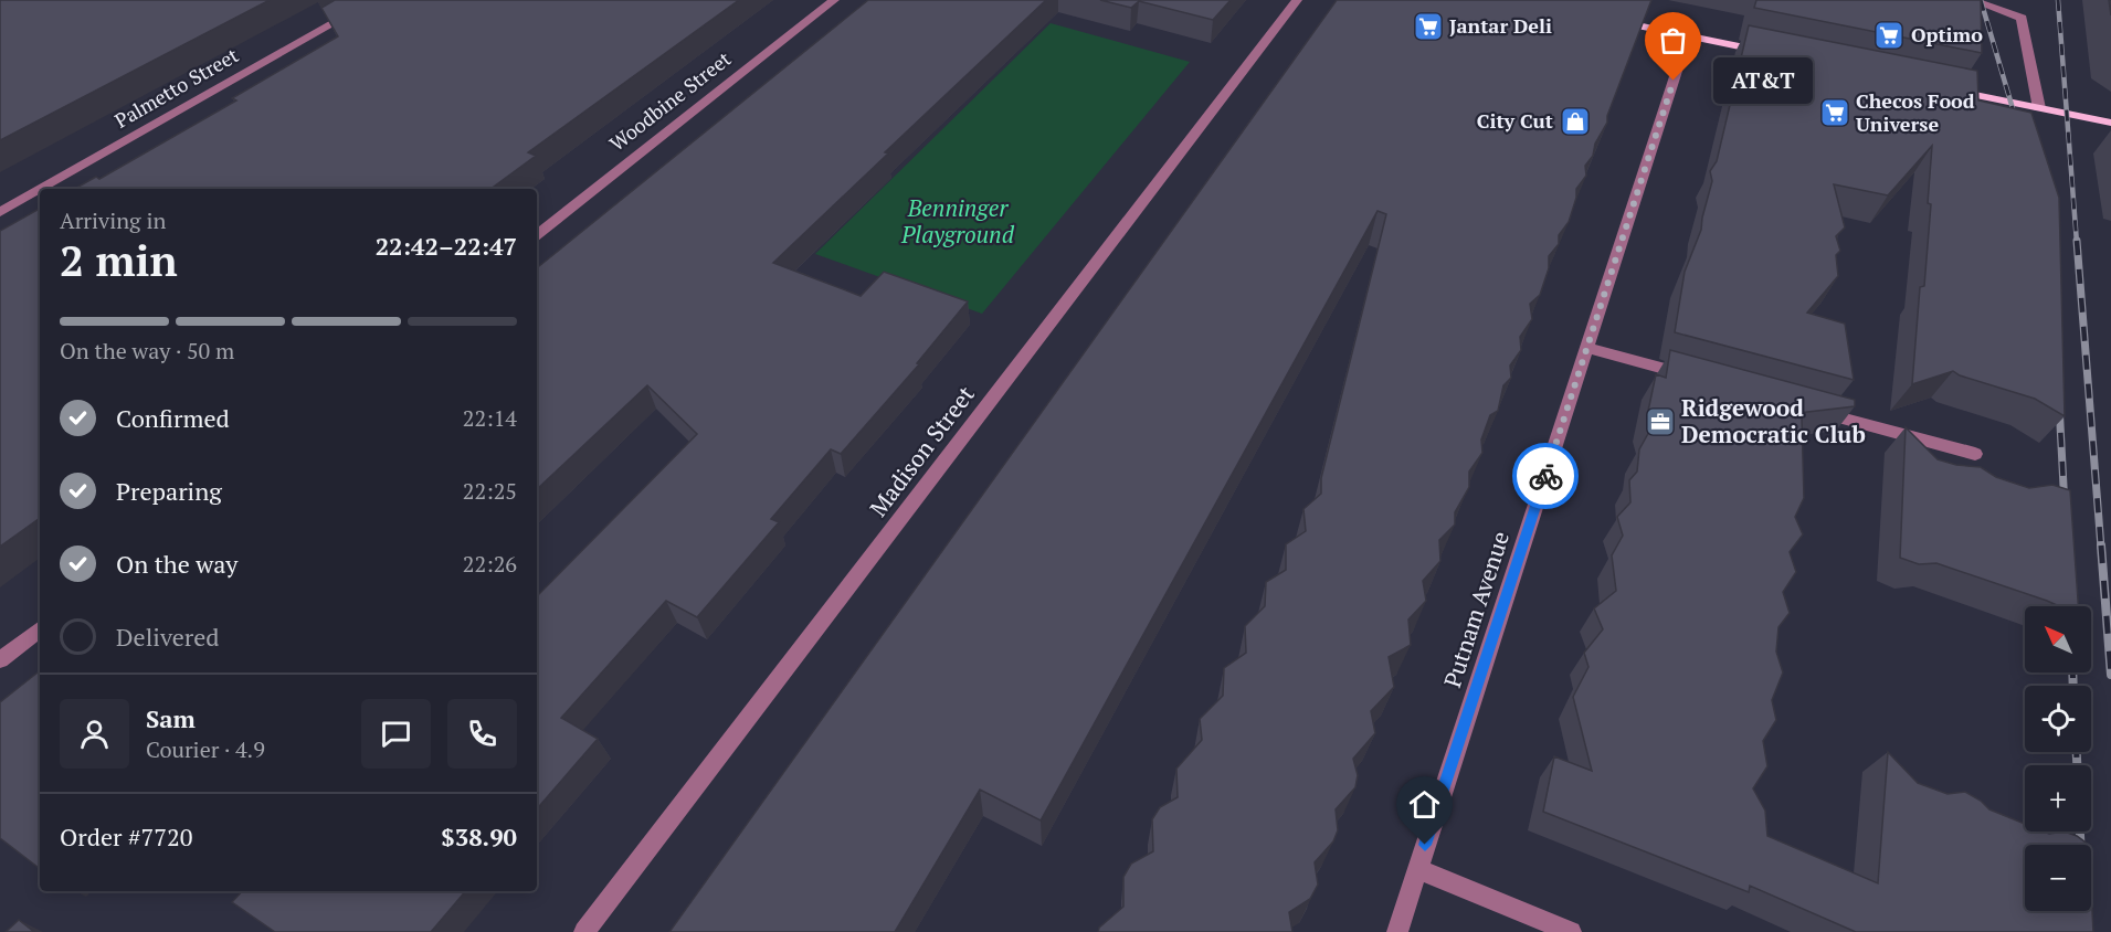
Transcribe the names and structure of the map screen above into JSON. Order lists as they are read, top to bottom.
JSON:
{
  "streets": {
    "street": [
      "Palmetto Street",
      "Woodbine Street",
      "Madison Street",
      "Putnam Avenue"
    ]
  },
  "parks": ["Benninger Playground"],
  "places": {
    "supermarket": ["Jantar Deli", "Optimo", "Checos Food Universe"],
    "other": ["AT&T"],
    "shop": ["City Cut"],
    "office": ["Ridgewood Democratic Club"]
  },
  "north": "top left",
  "page": {
    "bubble": "AT&T",
    "heading": ["2 min", "Arriving in", "22:42–22:47"],
    "panel": [
      "Sam",
      "Courier · 4.9",
      "Order #7720",
      "$38.90"
    ],
    "bar": "On the way · 50 m",
    "list": [
      ["Confirmed", "22:14"],
      ["Preparing", "22:25"],
      ["On the way", "22:26"],
      "Delivered"
    ],
    "map_buttons": ["+", "−"]
  }
}
